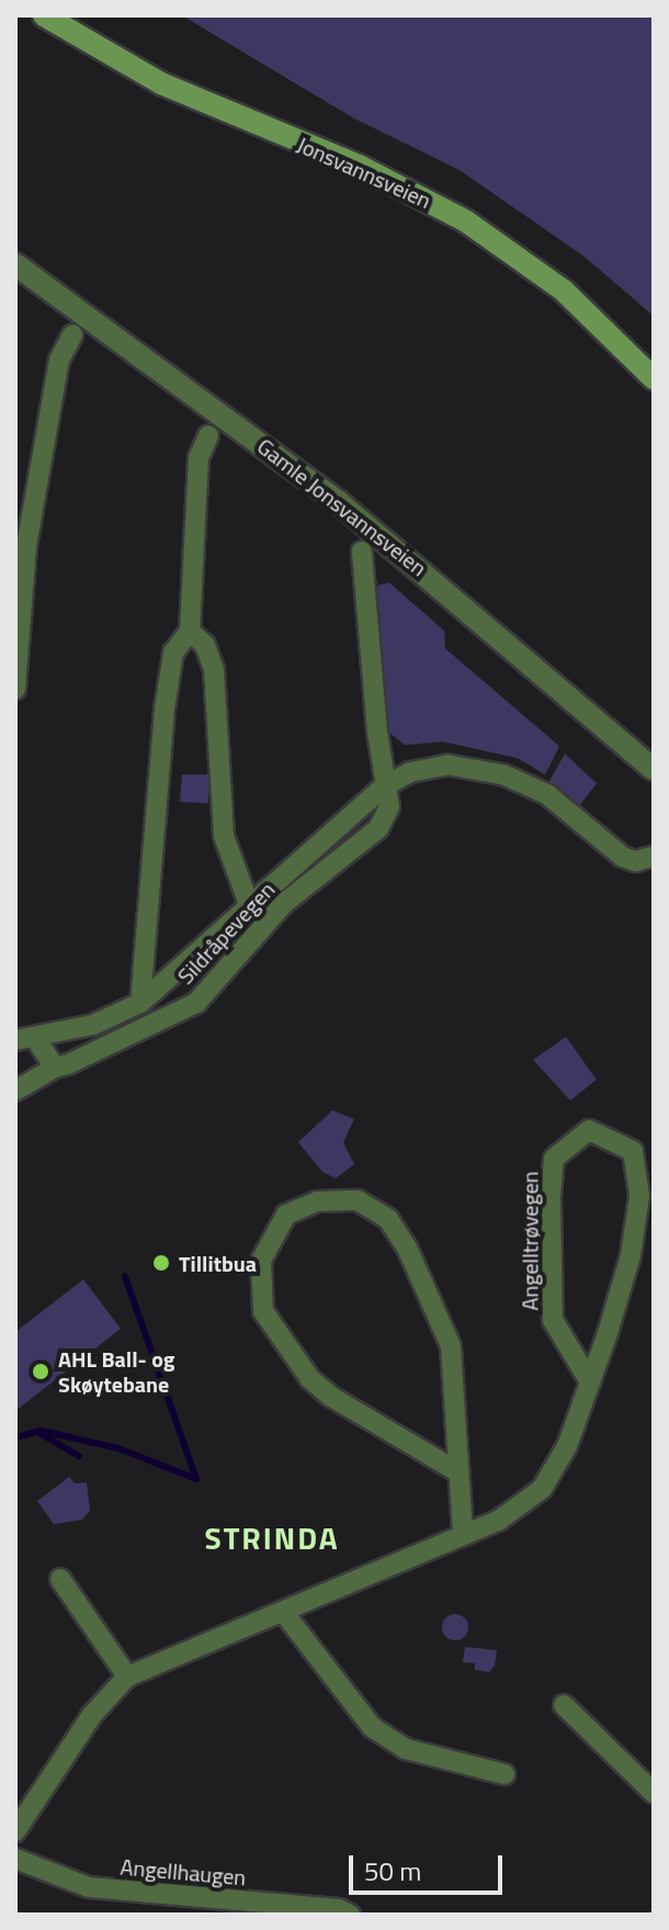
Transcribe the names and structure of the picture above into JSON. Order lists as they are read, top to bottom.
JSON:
{
  "streets": {
    "main road": ["Jonsvannsveien"],
    "street": [
      "Gamle Jonsvannsveien",
      "Sildråpevegen",
      "Angelltrøvegen",
      "Angellhaugen"
    ]
  },
  "districts": ["STRINDA"],
  "places": ["Tillitbua", "AHL Ball- og Skøytebane"],
  "scale_bar": "50 m"
}
